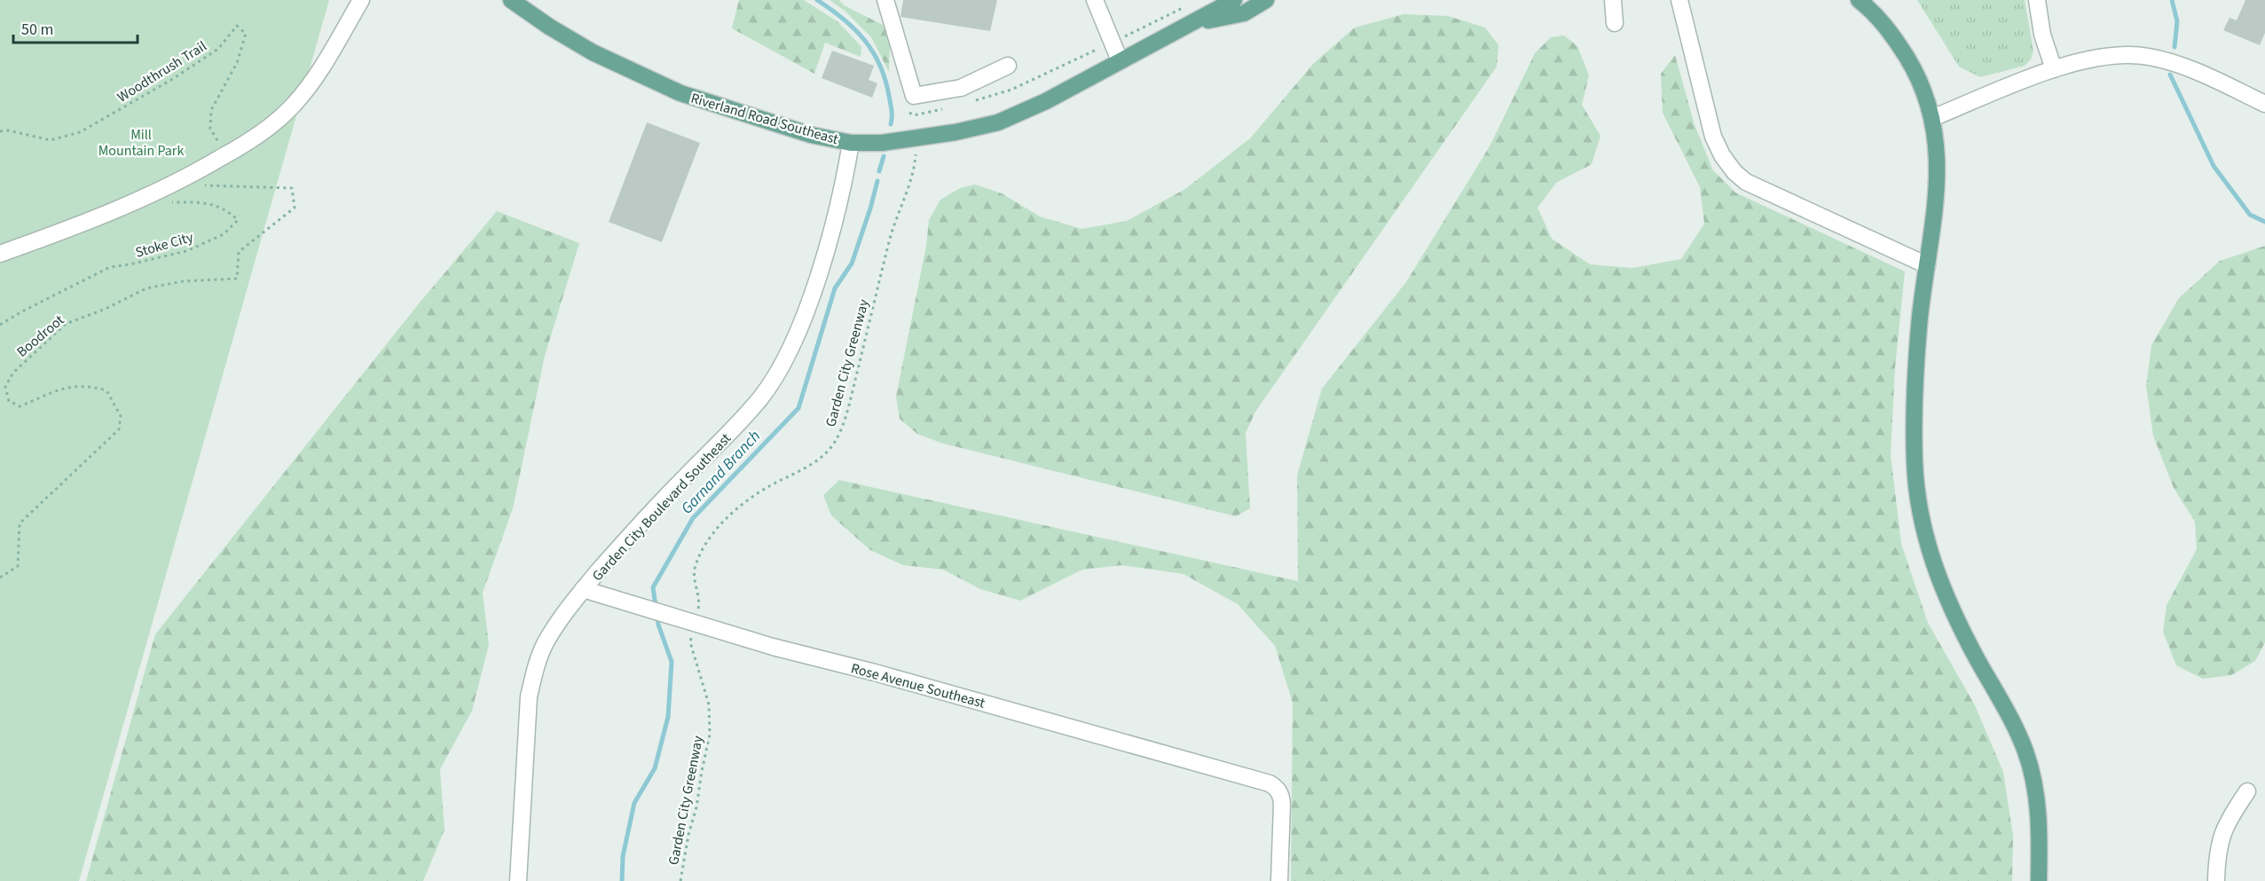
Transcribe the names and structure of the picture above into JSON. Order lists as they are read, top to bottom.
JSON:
{
  "streets": {
    "main road": ["Riverland Road Southeast"],
    "street": ["Garden City Boulevard Southeast", "Rose Avenue Southeast"],
    "path": [
      "Woodthrush Trail",
      "Stoke City",
      "Boodroot",
      "Garden City Greenway"
    ]
  },
  "crossings": [
    ["Riverland Road Southeast", "Garden City Boulevard Southeast"],
    ["Garden City Boulevard Southeast", "Rose Avenue Southeast"]
  ],
  "water": ["Garnand Branch"],
  "parks": ["Mill Mountain Park"],
  "scale_bar": "50 m"
}
